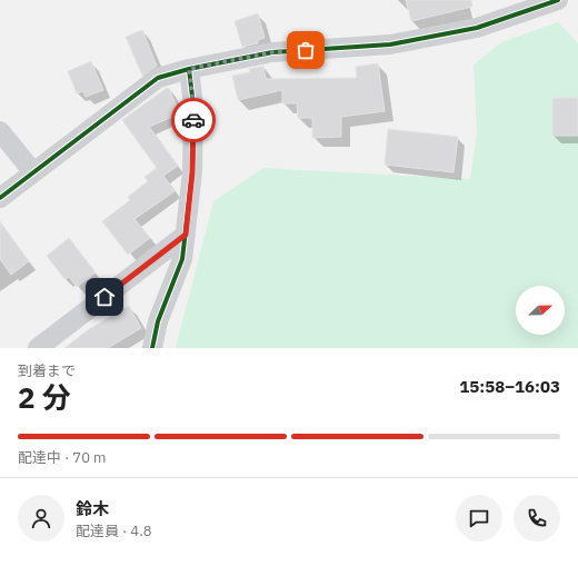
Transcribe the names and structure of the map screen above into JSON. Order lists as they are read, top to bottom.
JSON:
{
  "north": "right",
  "page": {
    "heading": ["2 分", "到着まで", "15:58–16:03"],
    "panel": ["鈴木", "配達員 · 4.8"],
    "bar": "配達中 · 70 m"
  }
}
